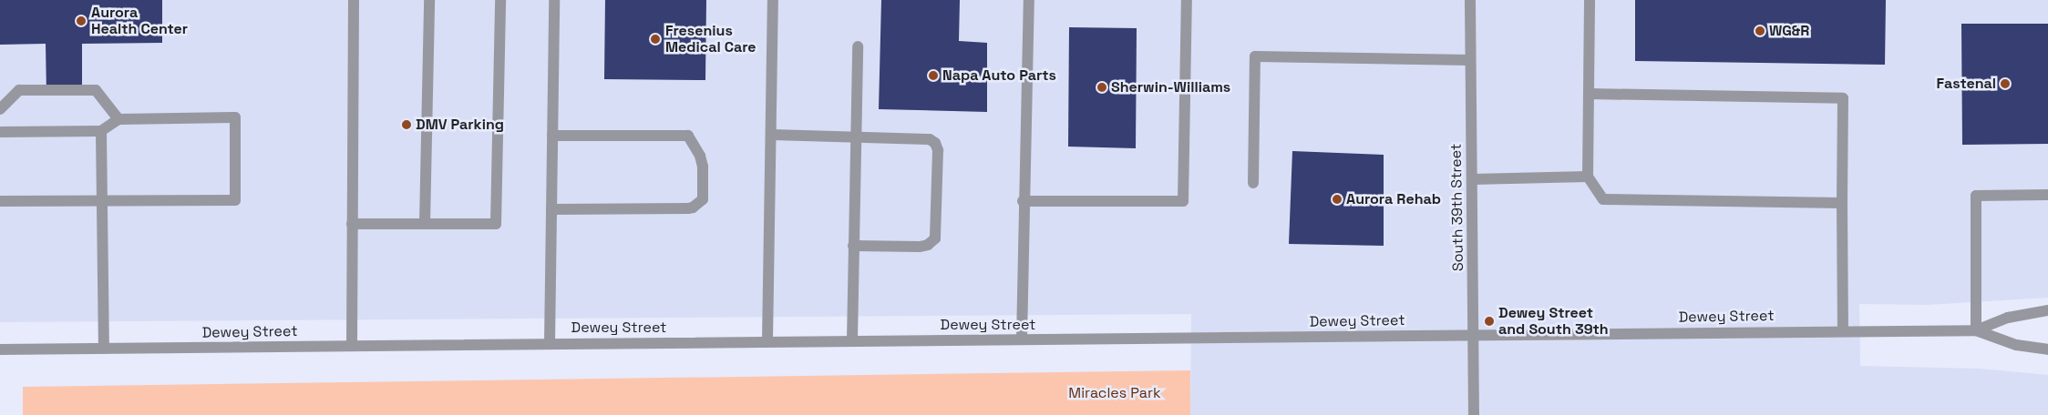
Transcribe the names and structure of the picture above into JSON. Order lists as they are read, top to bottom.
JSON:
{
  "streets": {
    "street": ["South 39th Street", "Dewey Street"]
  },
  "crossings": [
    ["South 39th Street", "Dewey Street"]
  ],
  "parks": ["Miracles Park"],
  "places": [
    "Aurora Health Center",
    "WG&R",
    "Fresenius Medical Care",
    "Napa Auto Parts",
    "Fastenal",
    "Sherwin-Williams",
    "DMV Parking",
    "Aurora Rehab",
    "Dewey Street and South 39th"
  ]
}
